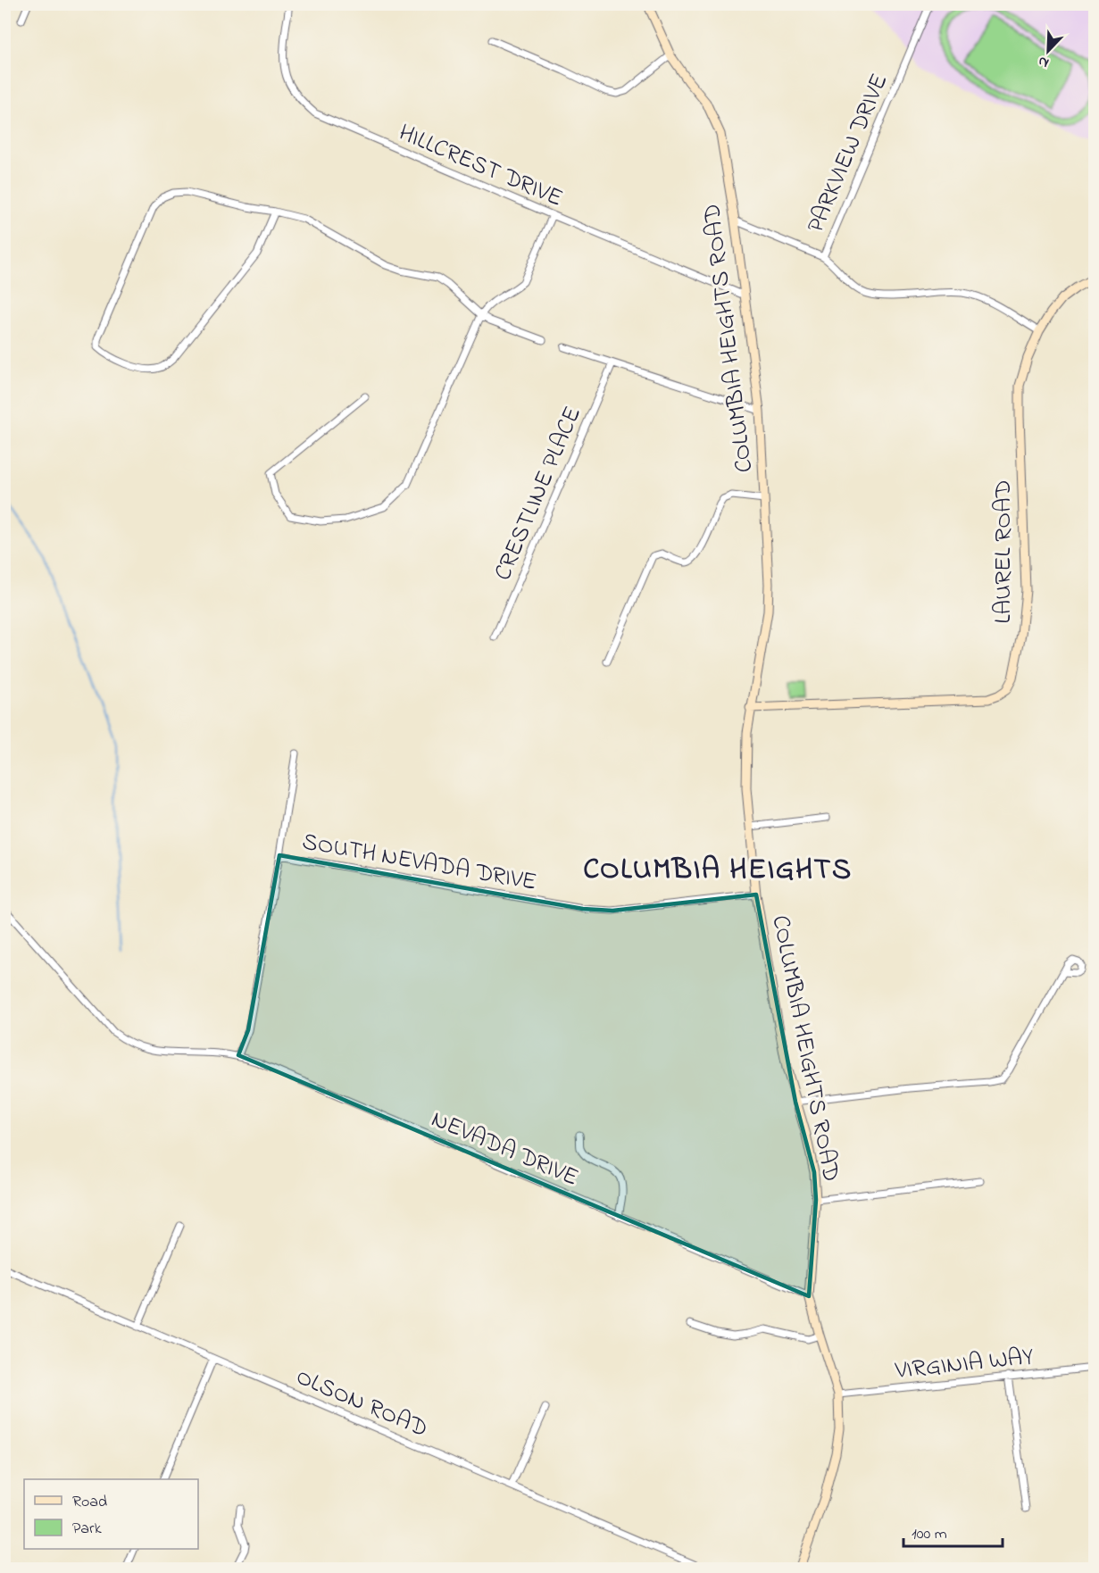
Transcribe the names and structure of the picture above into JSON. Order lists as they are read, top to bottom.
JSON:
{
  "streets": {
    "street": [
      "PARKVIEW DRIVE",
      "HILLCREST DRIVE",
      "COLUMBIA HEIGHTS ROAD",
      "CRESTLINE PLACE",
      "LAUREL ROAD",
      "SOUTH NEVADA DRIVE",
      "NEVADA DRIVE",
      "VIRGINIA WAY",
      "OLSON ROAD"
    ]
  },
  "crossings": [
    ["PARKVIEW DRIVE", "COLUMBIA HEIGHTS ROAD"],
    ["HILLCREST DRIVE", "COLUMBIA HEIGHTS ROAD"],
    ["COLUMBIA HEIGHTS ROAD", "LAUREL ROAD"],
    ["COLUMBIA HEIGHTS ROAD", "SOUTH NEVADA DRIVE"],
    ["COLUMBIA HEIGHTS ROAD", "NEVADA DRIVE"],
    ["COLUMBIA HEIGHTS ROAD", "VIRGINIA WAY"],
    ["SOUTH NEVADA DRIVE", "NEVADA DRIVE"]
  ],
  "districts": ["COLUMBIA HEIGHTS"],
  "legend": ["Road", "Park"],
  "scale_bar": "100 m",
  "north": "bottom left"
}
